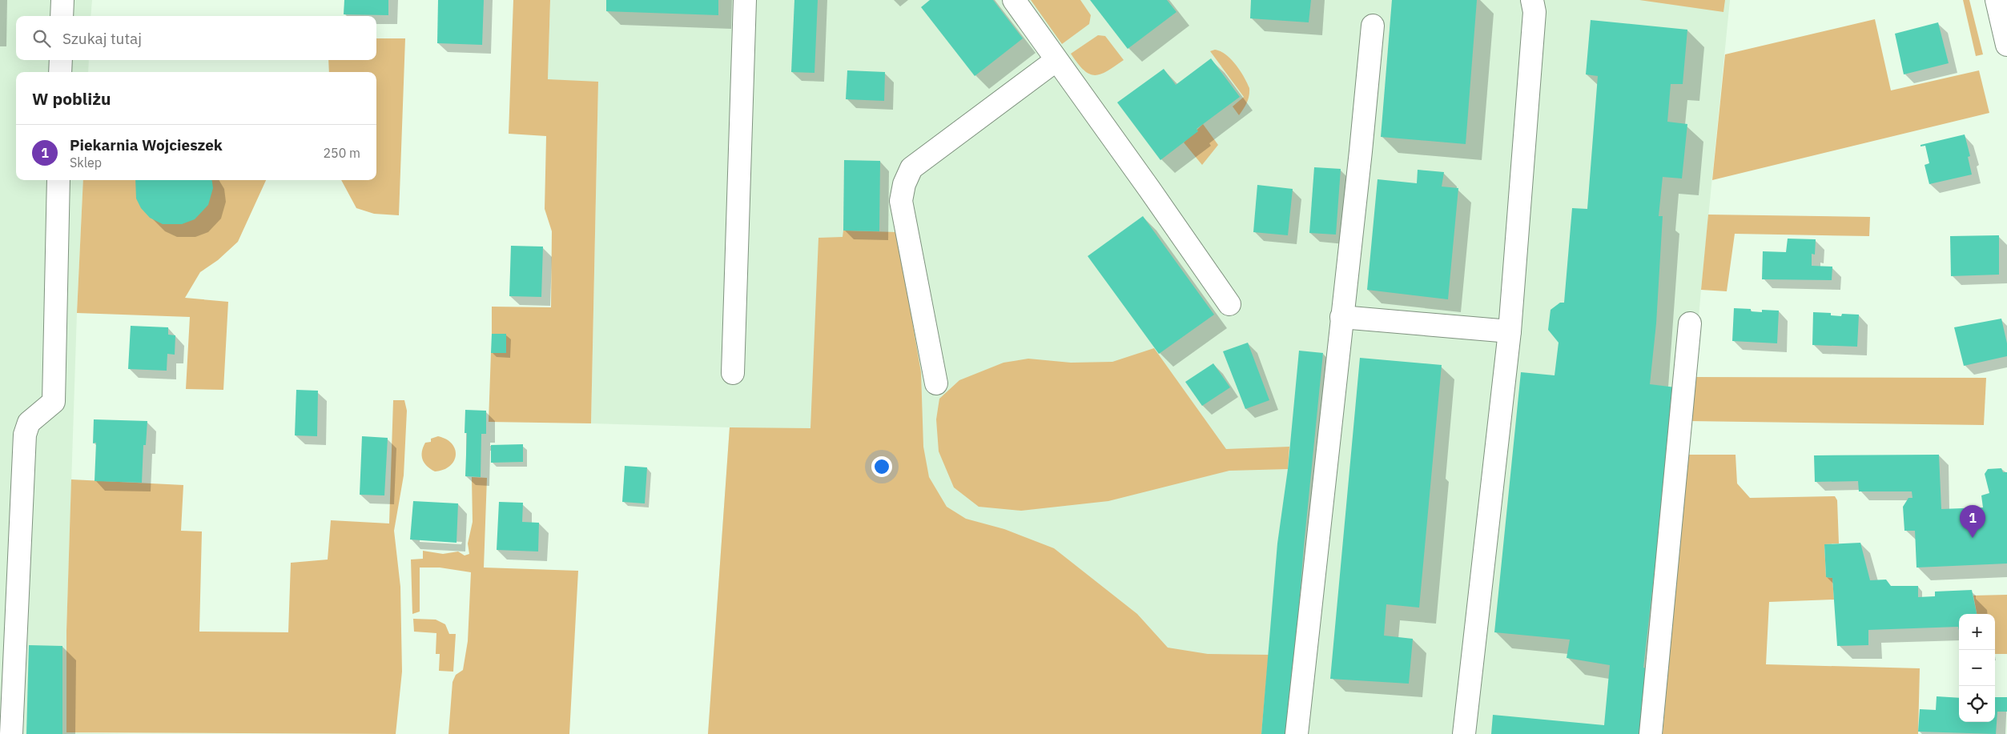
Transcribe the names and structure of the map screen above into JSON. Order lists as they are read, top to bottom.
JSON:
{
  "page": {
    "search": "Szukaj tutaj",
    "heading": "W pobliżu",
    "list": [
      {
        "mark": "1",
        "name": "Piekarnia Wojcieszek",
        "note": "Sklep",
        "value": "250 m"
      }
    ],
    "pins": "1",
    "map_buttons": ["+", "−"]
  }
}
